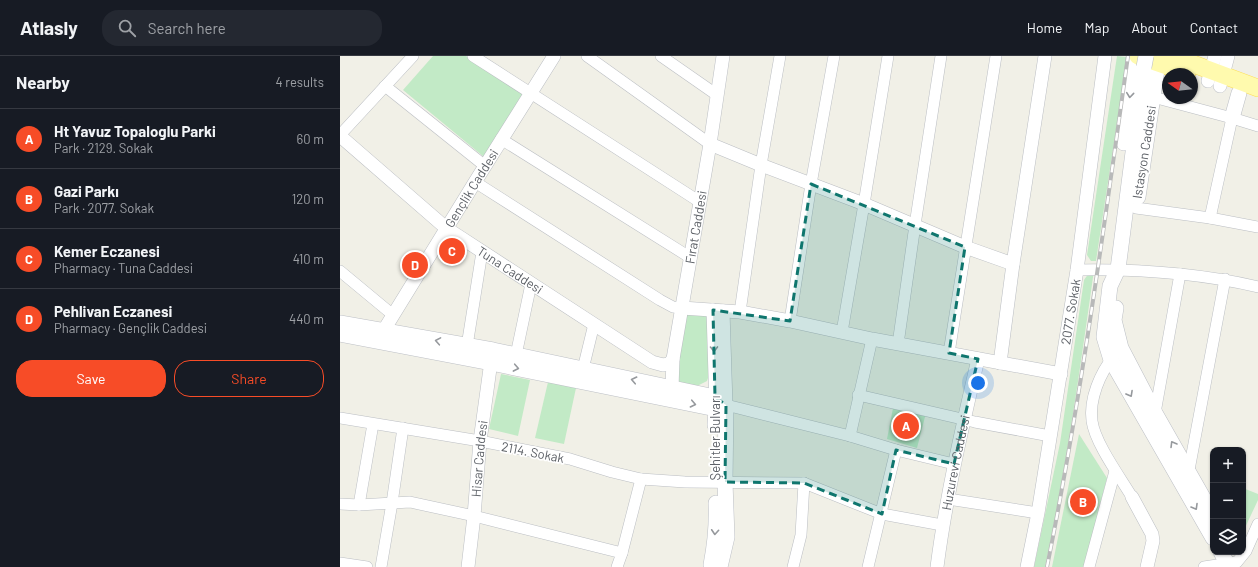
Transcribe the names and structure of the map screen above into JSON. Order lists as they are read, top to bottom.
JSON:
{
  "streets": {
    "main road": ["Istasyon Caddesi", "Şehitler Bulvarı"],
    "street": [
      "Gençlik Caddesi",
      "Fırat Caddesi",
      "Tuna Caddesi",
      "2077. Sokak",
      "2114. Sokak",
      "Hisar Caddesi",
      "Huzurevi Caddesi"
    ]
  },
  "crossings": [
    ["Gençlik Caddesi", "Tuna Caddesi"],
    ["Fırat Caddesi", "Tuna Caddesi"],
    ["Şehitler Bulvarı", "2114. Sokak"],
    ["2114. Sokak", "Hisar Caddesi"]
  ],
  "north": "left",
  "page": {
    "header": "Atlasly",
    "search": "Search here",
    "nav": [
      "Home",
      "Map",
      "About",
      "Contact"
    ],
    "heading": ["Nearby", "4 results"],
    "list": [
      {
        "mark": "A",
        "name": "Ht Yavuz Topaloglu Parki",
        "note": "Park · 2129. Sokak",
        "value": "60 m"
      },
      {
        "mark": "B",
        "name": "Gazi Parkı",
        "note": "Park · 2077. Sokak",
        "value": "120 m"
      },
      {
        "mark": "C",
        "name": "Kemer Eczanesi",
        "note": "Pharmacy · Tuna Caddesi",
        "value": "410 m"
      },
      {
        "mark": "D",
        "name": "Pehlivan Eczanesi",
        "note": "Pharmacy · Gençlik Caddesi",
        "value": "440 m"
      }
    ],
    "pins": [
      "C",
      "D",
      "A",
      "B"
    ],
    "buttons": ["Save", "Share"],
    "map_buttons": ["+", "−"]
  }
}
